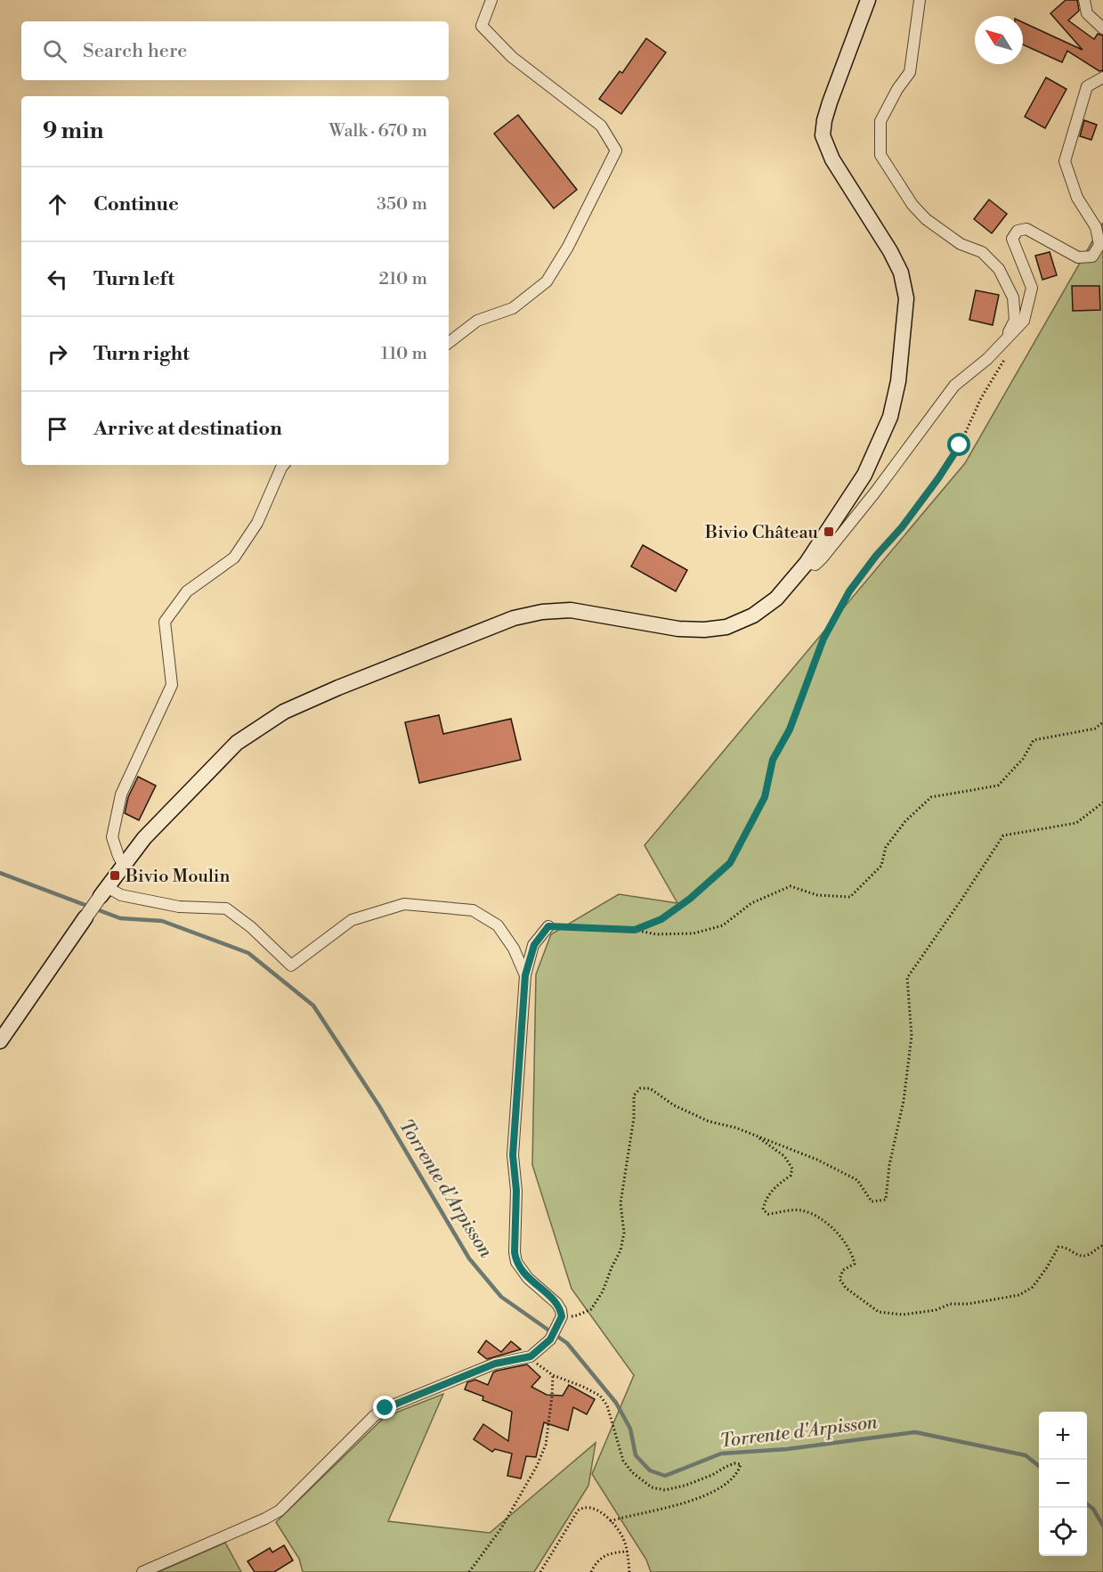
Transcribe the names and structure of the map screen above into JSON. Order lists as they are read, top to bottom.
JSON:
{
  "water": ["Torrente d'Arpisson"],
  "places": {
    "transit": ["Bivio Château", "Bivio Moulin"]
  },
  "north": "top left",
  "page": {
    "search": "Search here",
    "heading": ["9 min", "Walk · 670 m"],
    "list": [
      ["Continue", "350 m"],
      ["Turn left", "210 m"],
      ["Turn right", "110 m"],
      "Arrive at destination"
    ],
    "map_buttons": ["+", "−"]
  }
}
